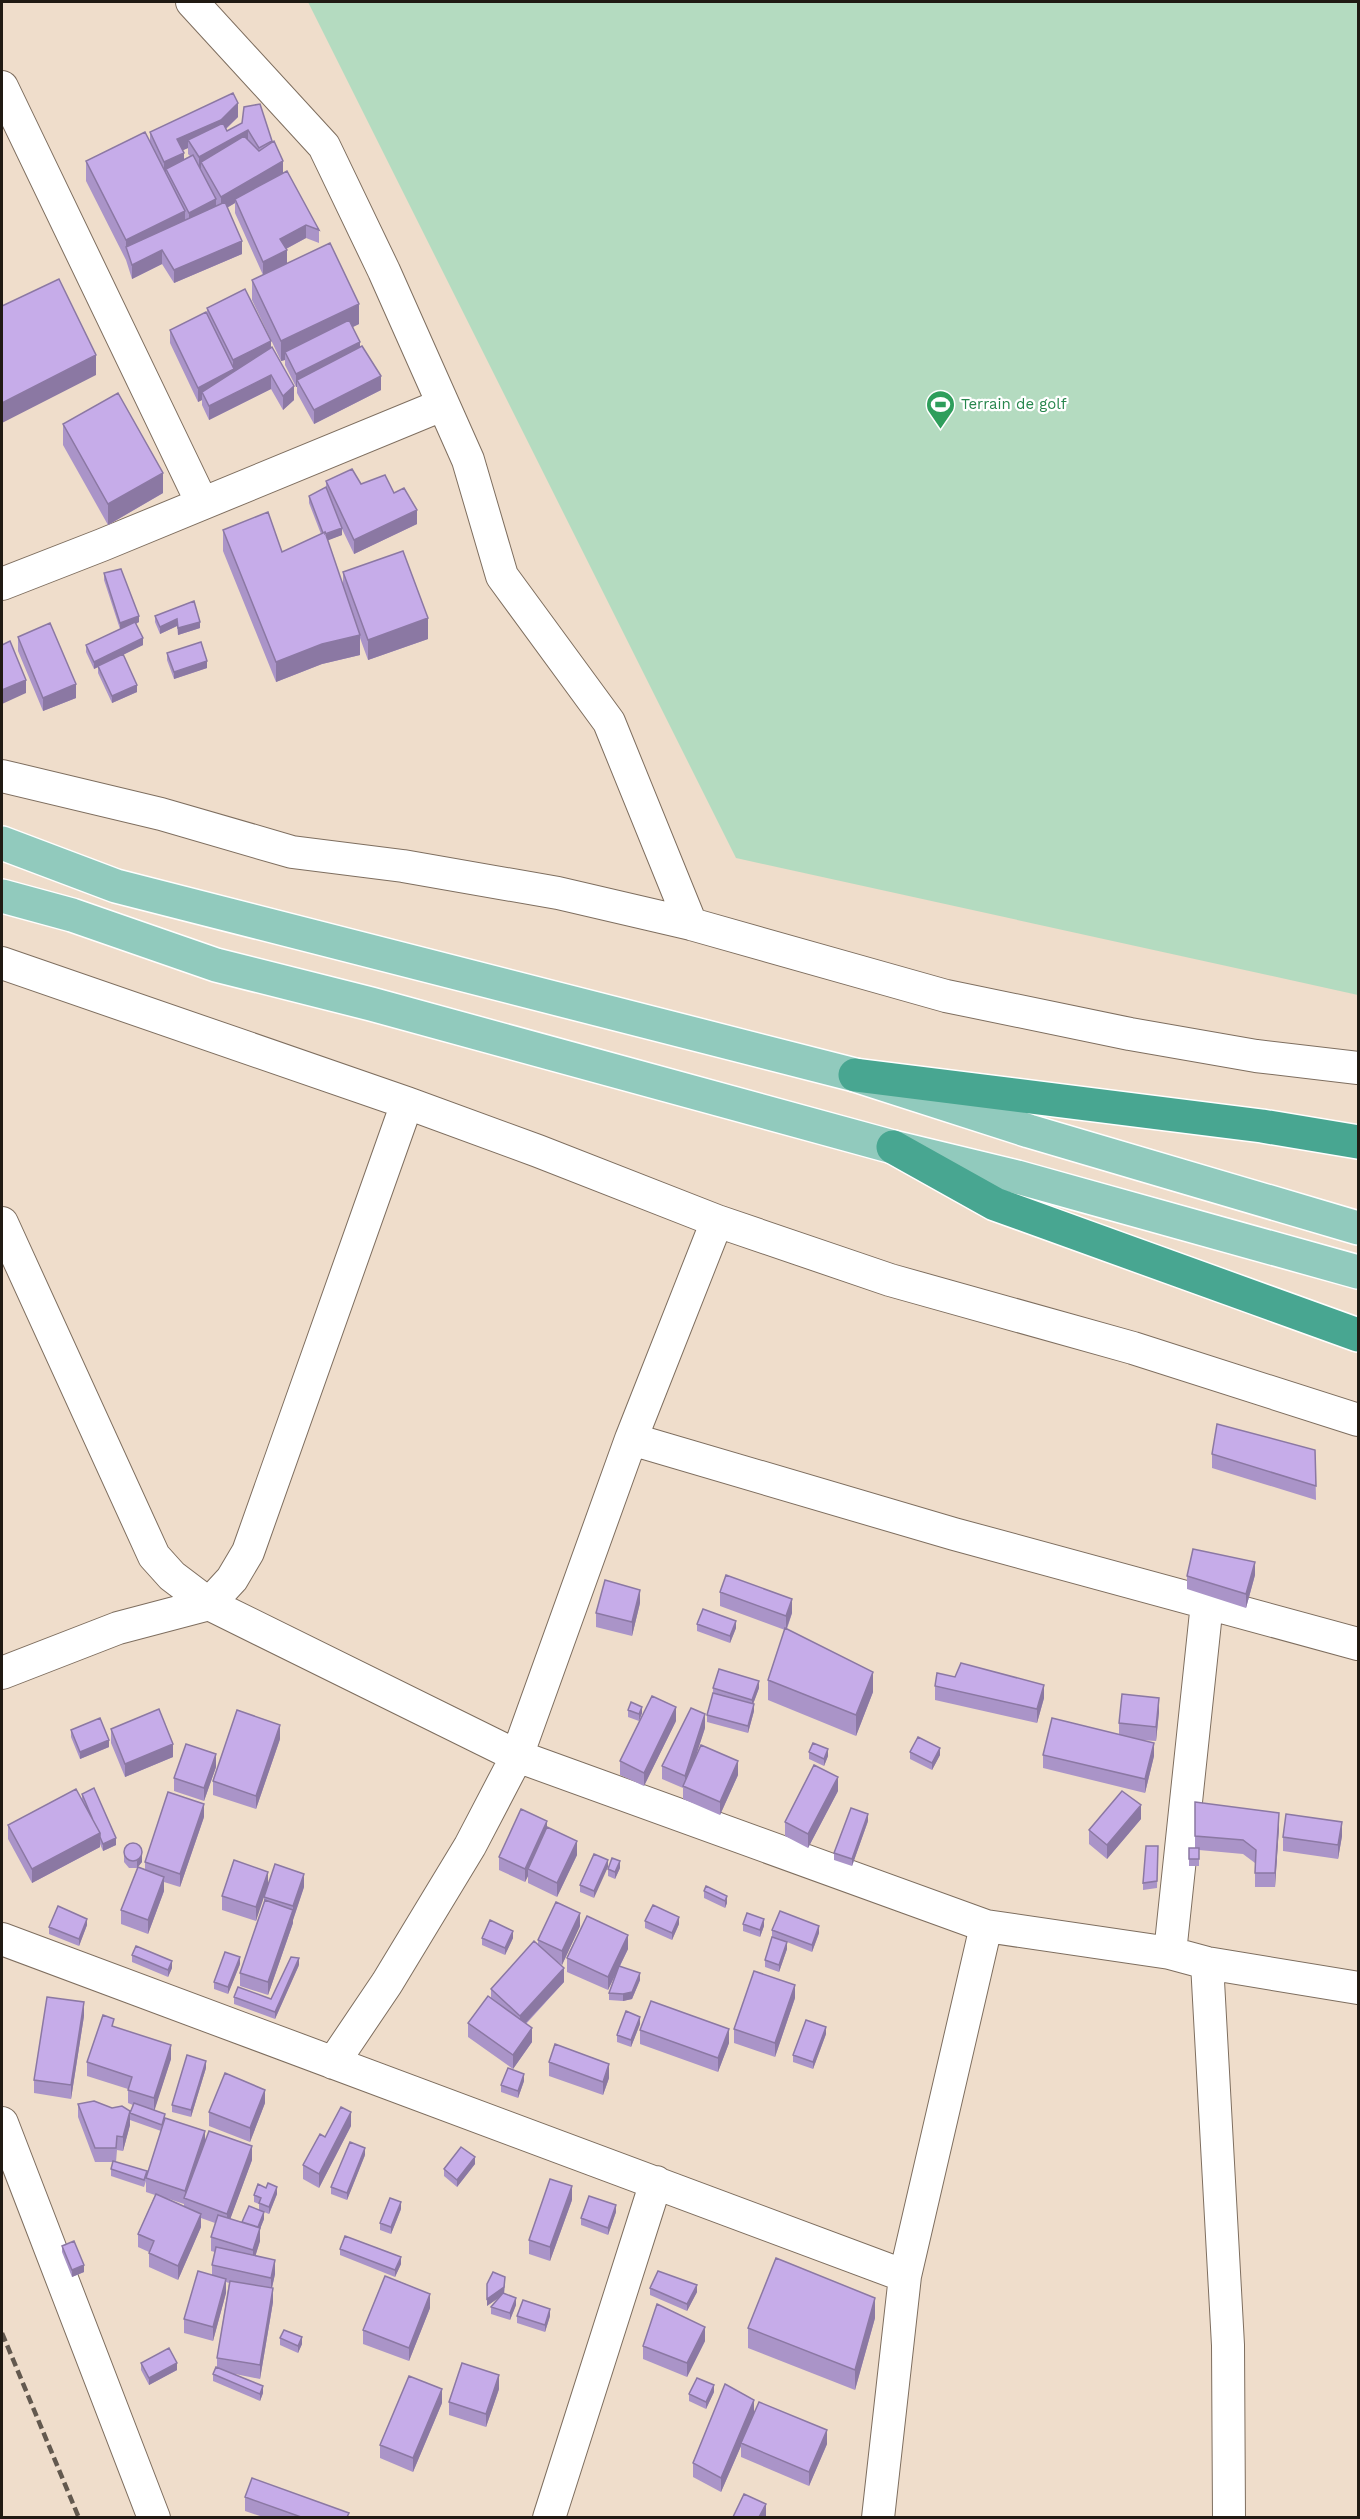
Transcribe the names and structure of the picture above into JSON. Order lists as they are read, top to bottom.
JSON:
{
  "places": {
    "sports": ["Terrain de golf"]
  }
}
